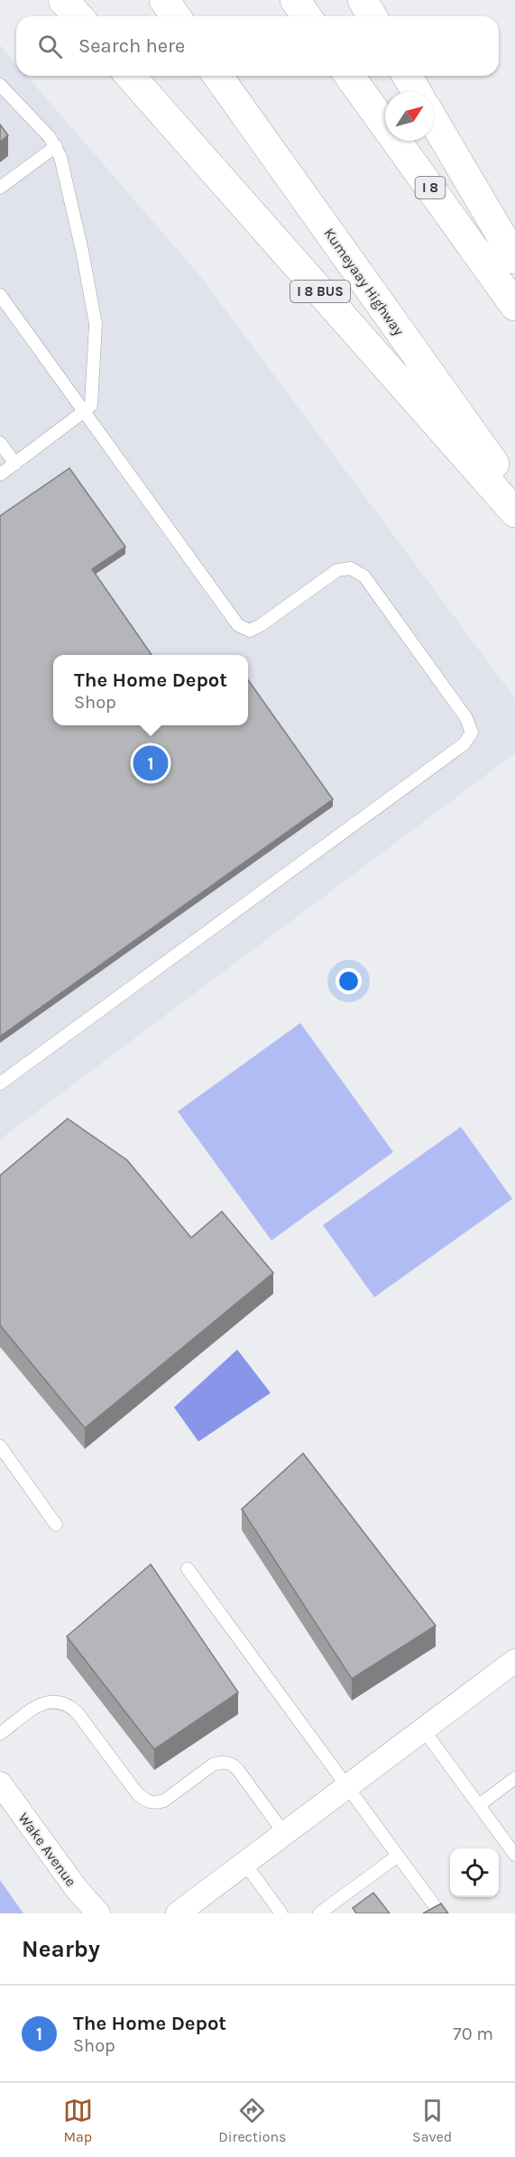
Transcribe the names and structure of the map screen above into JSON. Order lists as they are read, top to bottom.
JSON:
{
  "streets": {
    "highway": ["I 8", "Kumeyaay Highway", "I 8 BUS"],
    "street": ["Wake Avenue"]
  },
  "north": "top right",
  "page": {
    "search": "Search here",
    "popup": ["The Home Depot", "Shop"],
    "pins": "1",
    "heading": "Nearby",
    "list": [
      {
        "mark": "1",
        "name": "The Home Depot",
        "note": "Shop",
        "value": "70 m"
      }
    ],
    "nav": ["Map", "Directions", "Saved"]
  }
}
